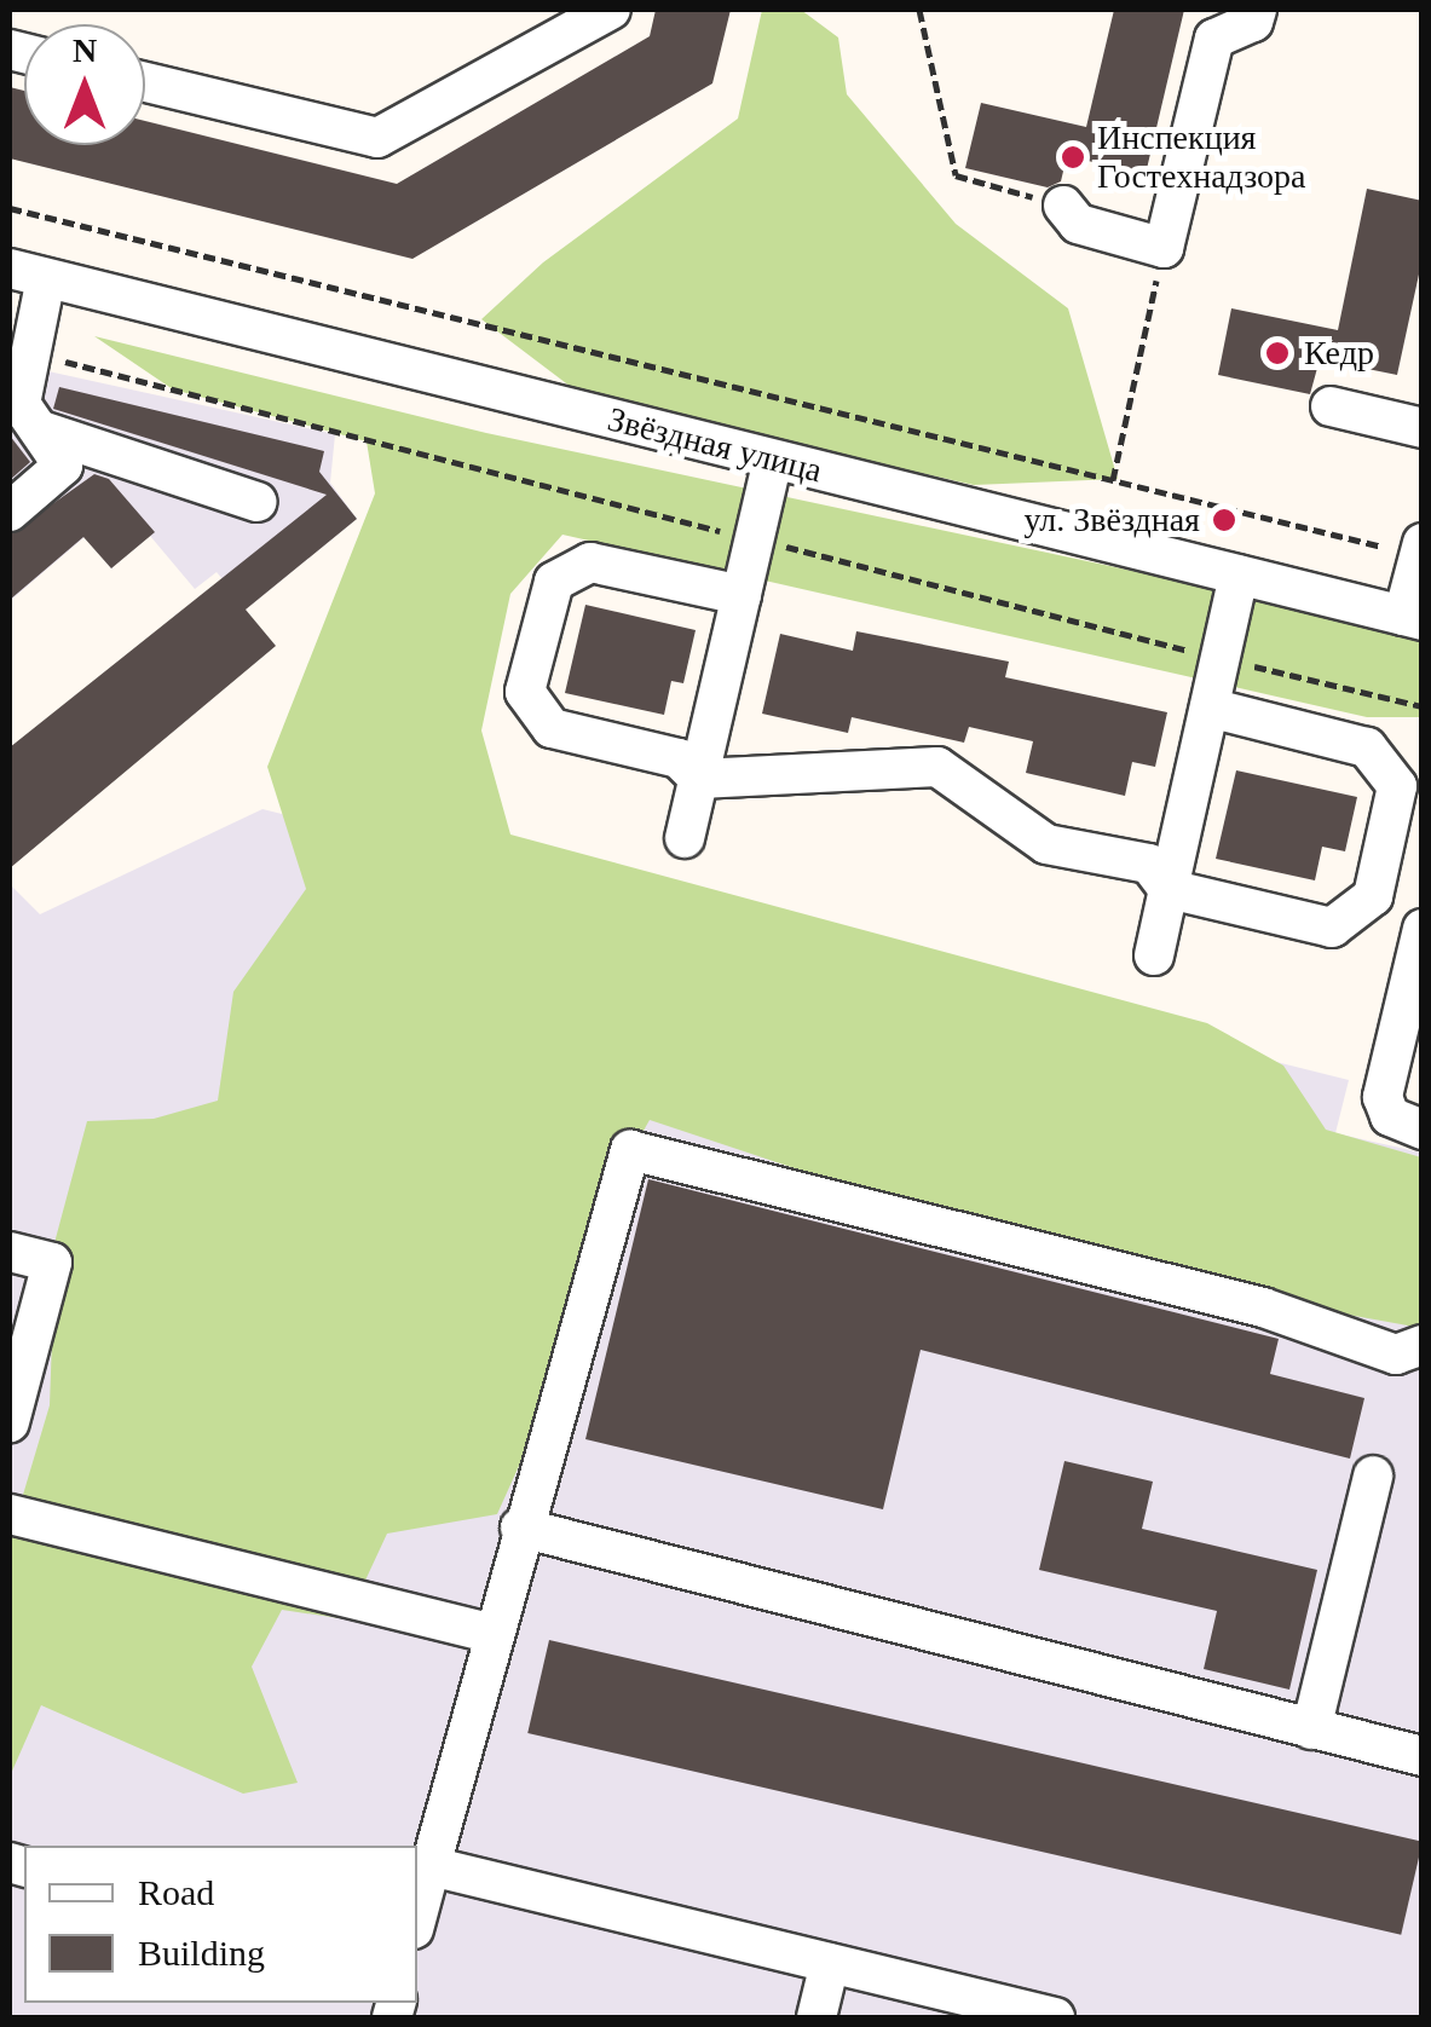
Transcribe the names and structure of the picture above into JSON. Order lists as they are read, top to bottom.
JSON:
{
  "streets": {
    "street": ["Звёздная улица"]
  },
  "places": ["Инспекция Гостехнадзора", "Кедр", "ул. Звёздная"],
  "legend": ["Road", "Building"],
  "north": "top"
}
